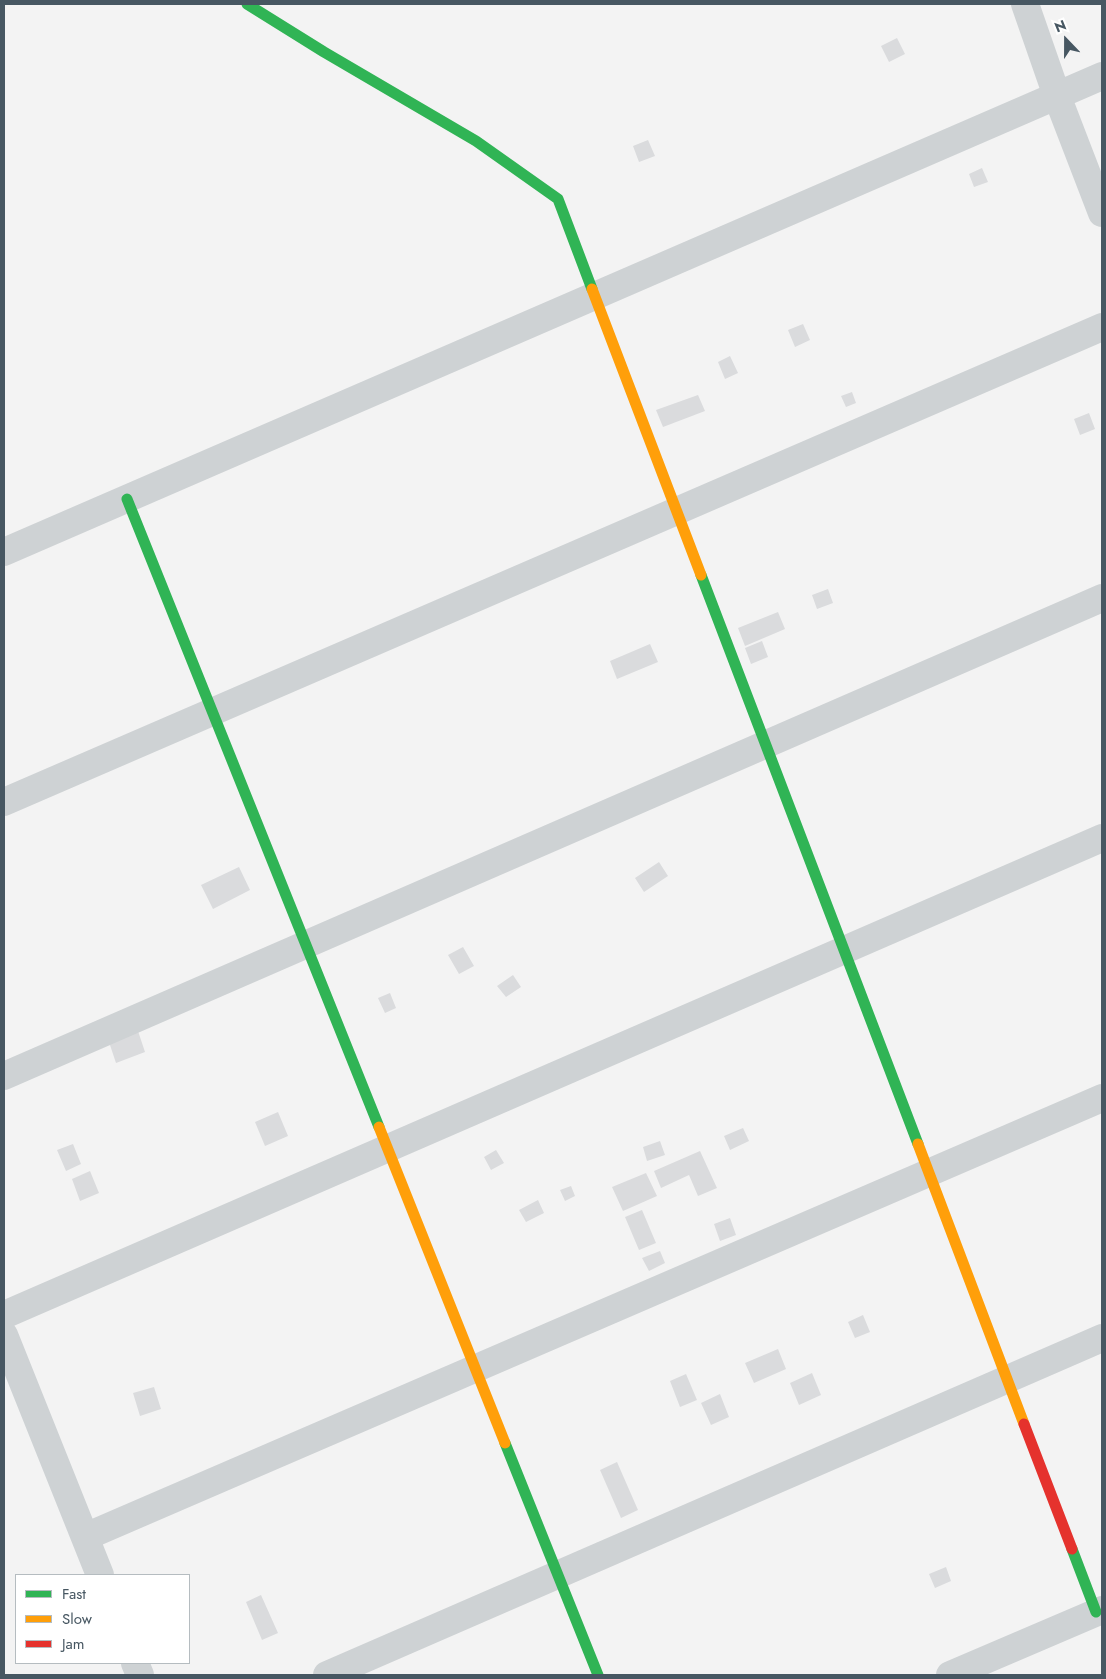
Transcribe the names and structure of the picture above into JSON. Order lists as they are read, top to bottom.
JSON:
{
  "legend": ["Fast", "Slow", "Jam"],
  "north": "top"
}
